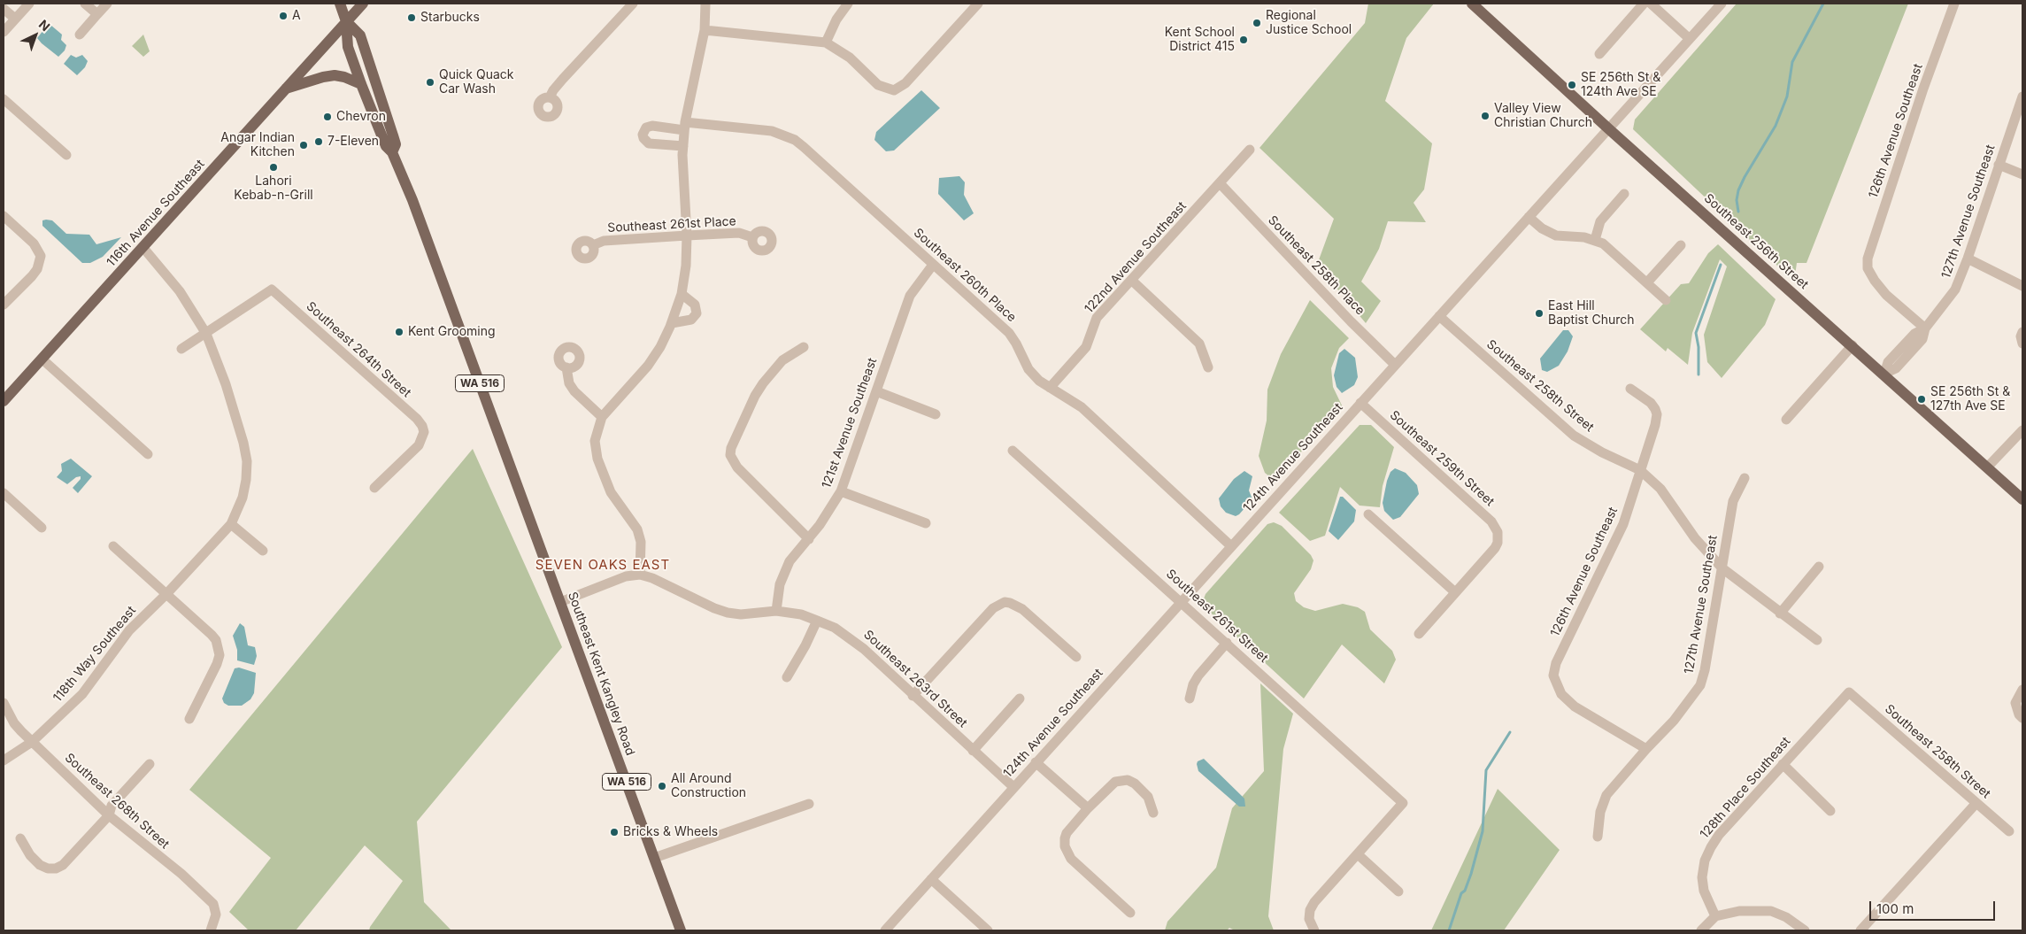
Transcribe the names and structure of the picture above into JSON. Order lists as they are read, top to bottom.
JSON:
{
  "streets": {
    "main road": [
      "116th Avenue Southeast",
      "Southeast 256th Street",
      "WA 516",
      "Southeast Kent Kangley Road"
    ],
    "street": [
      "126th Avenue Southeast",
      "127th Avenue Southeast",
      "Southeast 261st Place",
      "122nd Avenue Southeast",
      "Southeast 258th Place",
      "Southeast 260th Place",
      "Southeast 264th Street",
      "Southeast 258th Street",
      "121st Avenue Southeast",
      "124th Avenue Southeast",
      "Southeast 259th Street",
      "Southeast 261st Street",
      "118th Way Southeast",
      "Southeast 263rd Street",
      "128th Place Southeast",
      "Southeast 268th Street"
    ]
  },
  "crossings": [
    ["126th Avenue Southeast", "127th Avenue Southeast"],
    ["126th Avenue Southeast", "Southeast 258th Street"],
    ["127th Avenue Southeast", "Southeast 256th Street"],
    ["127th Avenue Southeast", "Southeast 258th Street"],
    ["116th Avenue Southeast", "118th Way Southeast"],
    ["116th Avenue Southeast", "Southeast Kent Kangley Road"],
    ["Southeast 256th Street", "124th Avenue Southeast"],
    ["122nd Avenue Southeast", "Southeast 258th Place"],
    ["122nd Avenue Southeast", "Southeast 260th Place"],
    ["Southeast 258th Place", "124th Avenue Southeast"],
    ["Southeast 260th Place", "121st Avenue Southeast"],
    ["Southeast 260th Place", "124th Avenue Southeast"],
    ["Southeast 264th Street", "118th Way Southeast"],
    ["Southeast 258th Street", "124th Avenue Southeast"],
    ["Southeast 258th Street", "128th Place Southeast"],
    ["121st Avenue Southeast", "Southeast 263rd Street"],
    ["124th Avenue Southeast", "Southeast 259th Street"],
    ["124th Avenue Southeast", "Southeast 261st Street"],
    ["124th Avenue Southeast", "Southeast 263rd Street"],
    ["118th Way Southeast", "Southeast 268th Street"]
  ],
  "districts": ["SEVEN OAKS EAST"],
  "places": [
    "A",
    "Starbucks",
    "Regional Justice School",
    "Kent School District 415",
    "Quick Quack Car Wash",
    "SE 256th St & 124th Ave SE",
    "Valley View Christian Church",
    "Chevron",
    "7-Eleven",
    "Angar Indian Kitchen",
    "Lahori Kebab-n-Grill",
    "East Hill Baptist Church",
    "Kent Grooming",
    "SE 256th St & 127th Ave SE",
    "All Around Construction",
    "Bricks & Wheels"
  ],
  "scale_bar": "100 m",
  "north": "top right"
}
